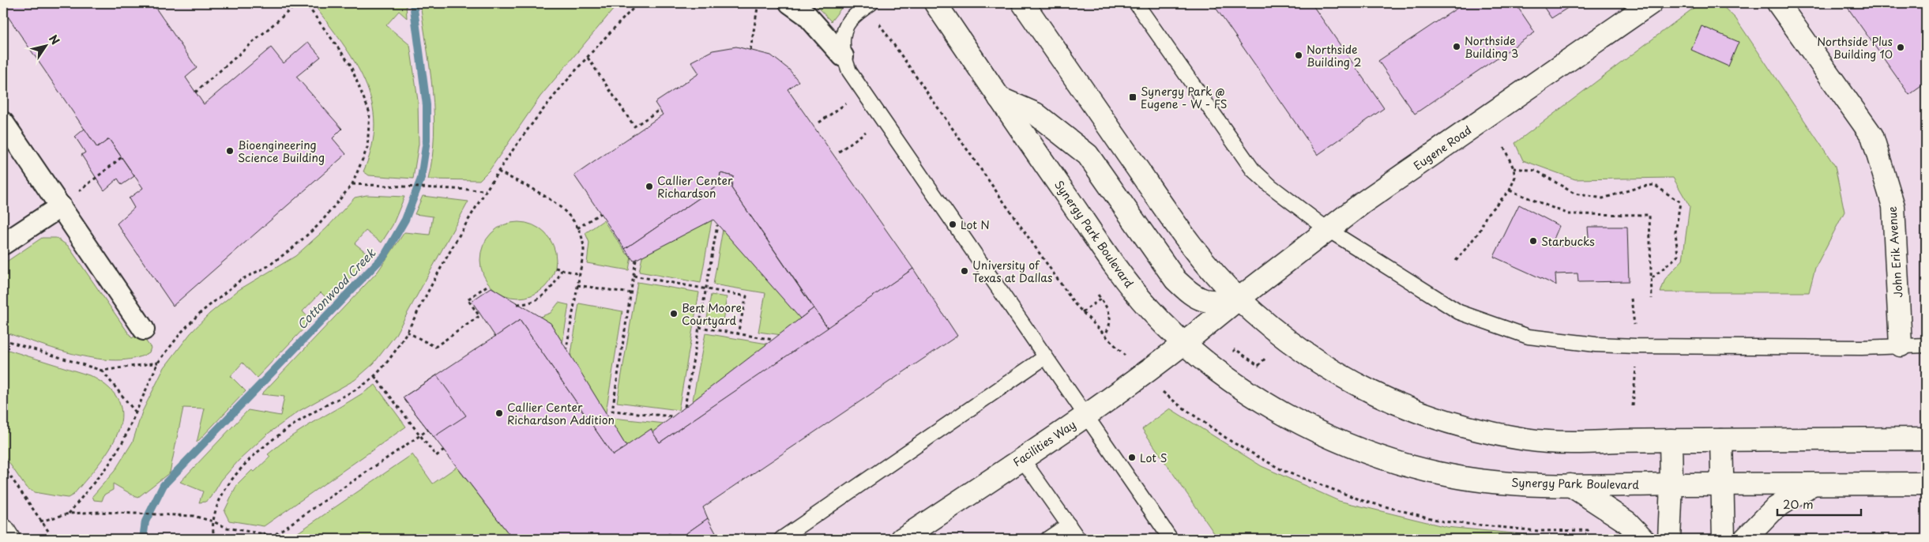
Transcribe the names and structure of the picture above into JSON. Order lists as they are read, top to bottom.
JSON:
{
  "streets": {
    "street": [
      "Eugene Road",
      "Synergy Park Boulevard",
      "John Erik Avenue",
      "Facilities Way"
    ]
  },
  "crossings": [
    ["Eugene Road", "Facilities Way"],
    ["Synergy Park Boulevard", "Facilities Way"]
  ],
  "water": ["Cottonwood Creek"],
  "places": {
    "other": [
      "Northside Building 3",
      "Northside Plus Building 10",
      "Northside Building 2",
      "Bioengineering Science Building",
      "Callier Center Richardson",
      "Lot N",
      "Starbucks",
      "University of Texas at Dallas",
      "Bert Moore Courtyard",
      "Callier Center Richardson Addition",
      "Lot S"
    ],
    "transit": ["Synergy Park @ Eugene - W - FS"]
  },
  "scale_bar": "20 m",
  "north": "top right"
}
